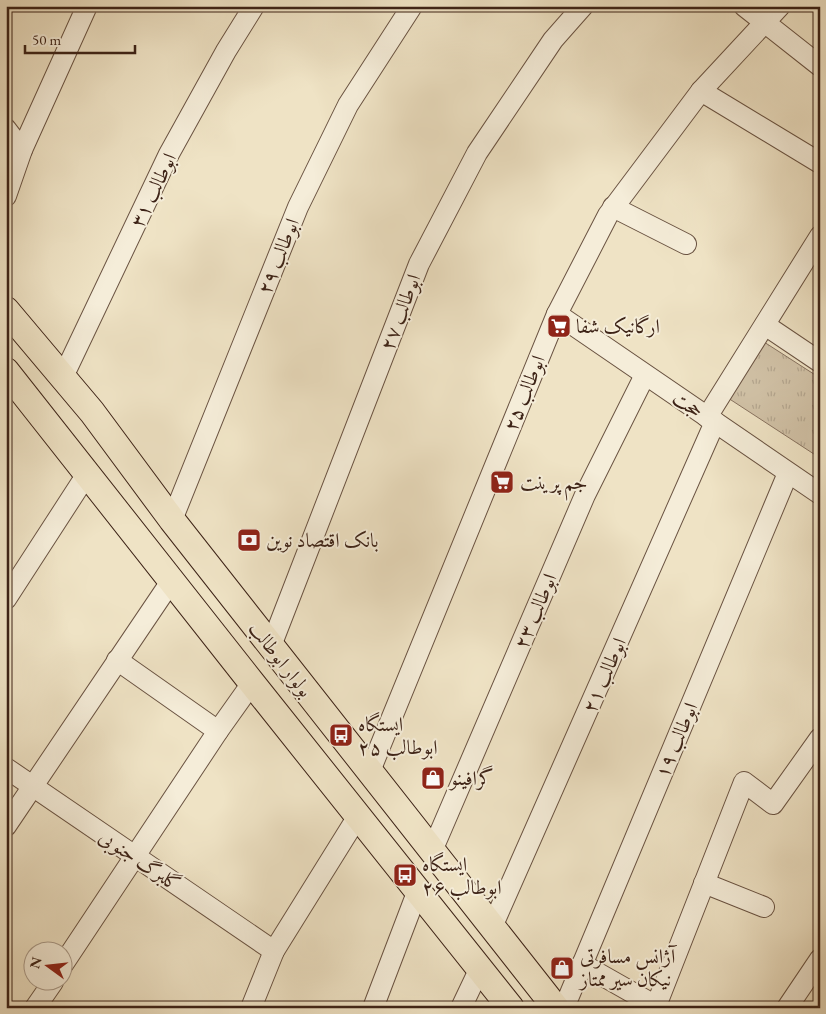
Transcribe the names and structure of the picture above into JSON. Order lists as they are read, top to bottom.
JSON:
{
  "streets": {
    "main road": ["بولوار ابوطالب"],
    "street": [
      "ابوطالب ۳۱",
      "ابوطالب ۲۹",
      "ابوطالب ۲۷",
      "ابوطالب ۲۵",
      "حجت",
      "ابوطالب ۲۳",
      "ابوطالب ۲۱",
      "ابوطالب ۱۹",
      "گلبرگ جنوبی"
    ]
  },
  "crossings": [
    ["ابوطالب ۳۱", "بولوار ابوطالب"],
    ["ابوطالب ۲۹", "بولوار ابوطالب"],
    ["ابوطالب ۲۷", "بولوار ابوطالب"],
    ["ابوطالب ۲۵", "حجت"],
    ["ابوطالب ۲۵", "بولوار ابوطالب"],
    ["حجت", "ابوطالب ۲۳"],
    ["حجت", "ابوطالب ۲۱"],
    ["حجت", "ابوطالب ۱۹"],
    ["ابوطالب ۲۳", "بولوار ابوطالب"],
    ["بولوار ابوطالب", "ابوطالب ۲۱"]
  ],
  "places": {
    "supermarket": ["ارگانیک شفا", "جم پرینت"],
    "bank": ["بانک اقتصاد نوین"],
    "bus stop": ["ایستگاه ابوطالب ۲۵", "ایستگاه ابوطالب ۲۶"],
    "shop": ["گرافینو", "آژانس مسافرتی نیکان سیر ممتاز"]
  },
  "scale_bar": "50 m",
  "north": "left"
}
